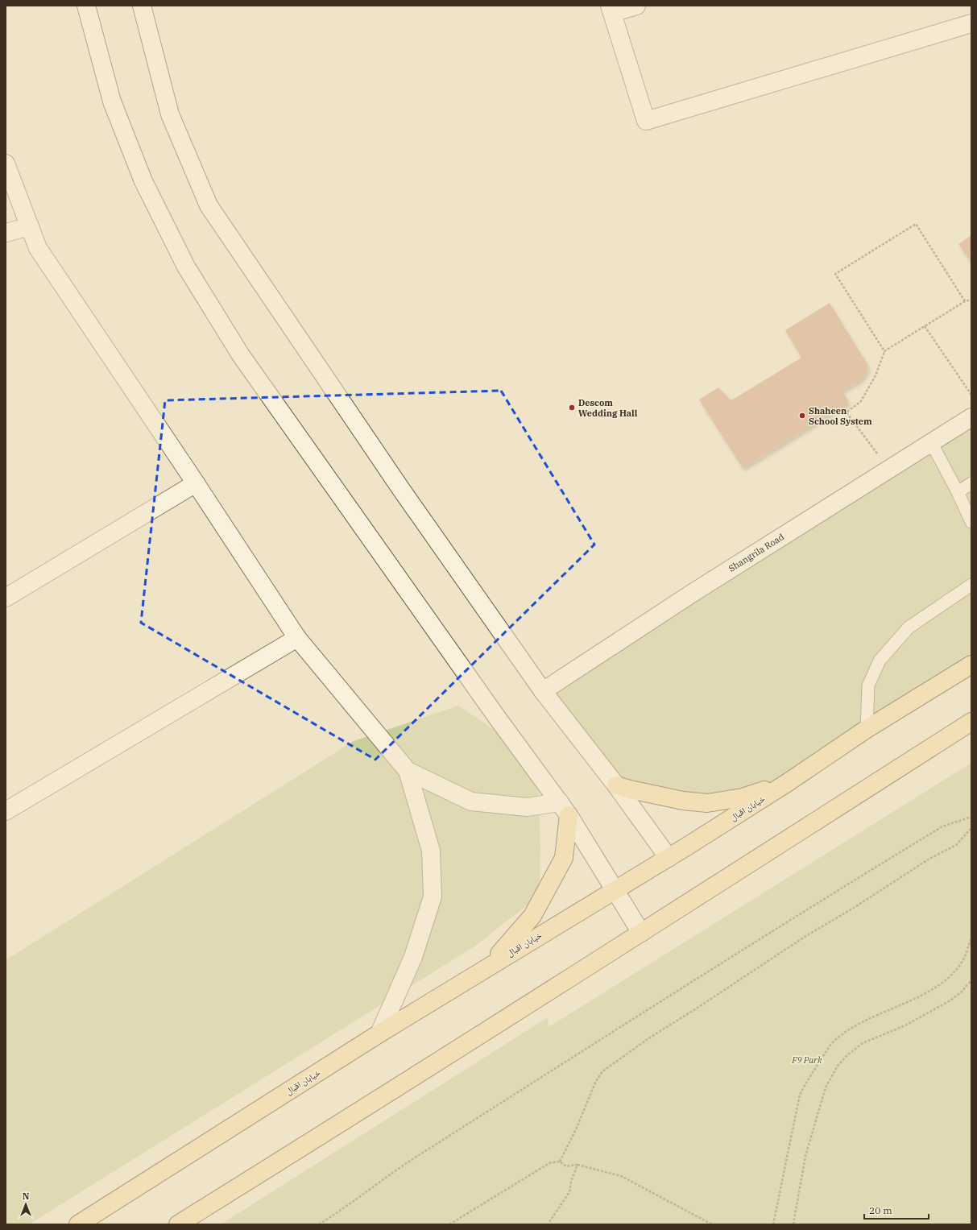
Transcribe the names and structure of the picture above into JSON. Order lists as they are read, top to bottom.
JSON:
{
  "streets": {
    "main road": ["خیابان اقبال"],
    "street": ["Shangrila Road"]
  },
  "parks": ["F9 Park"],
  "places": ["Descom Wedding Hall", "Shaheen School System"],
  "scale_bar": "20 m",
  "north": "top"
}
